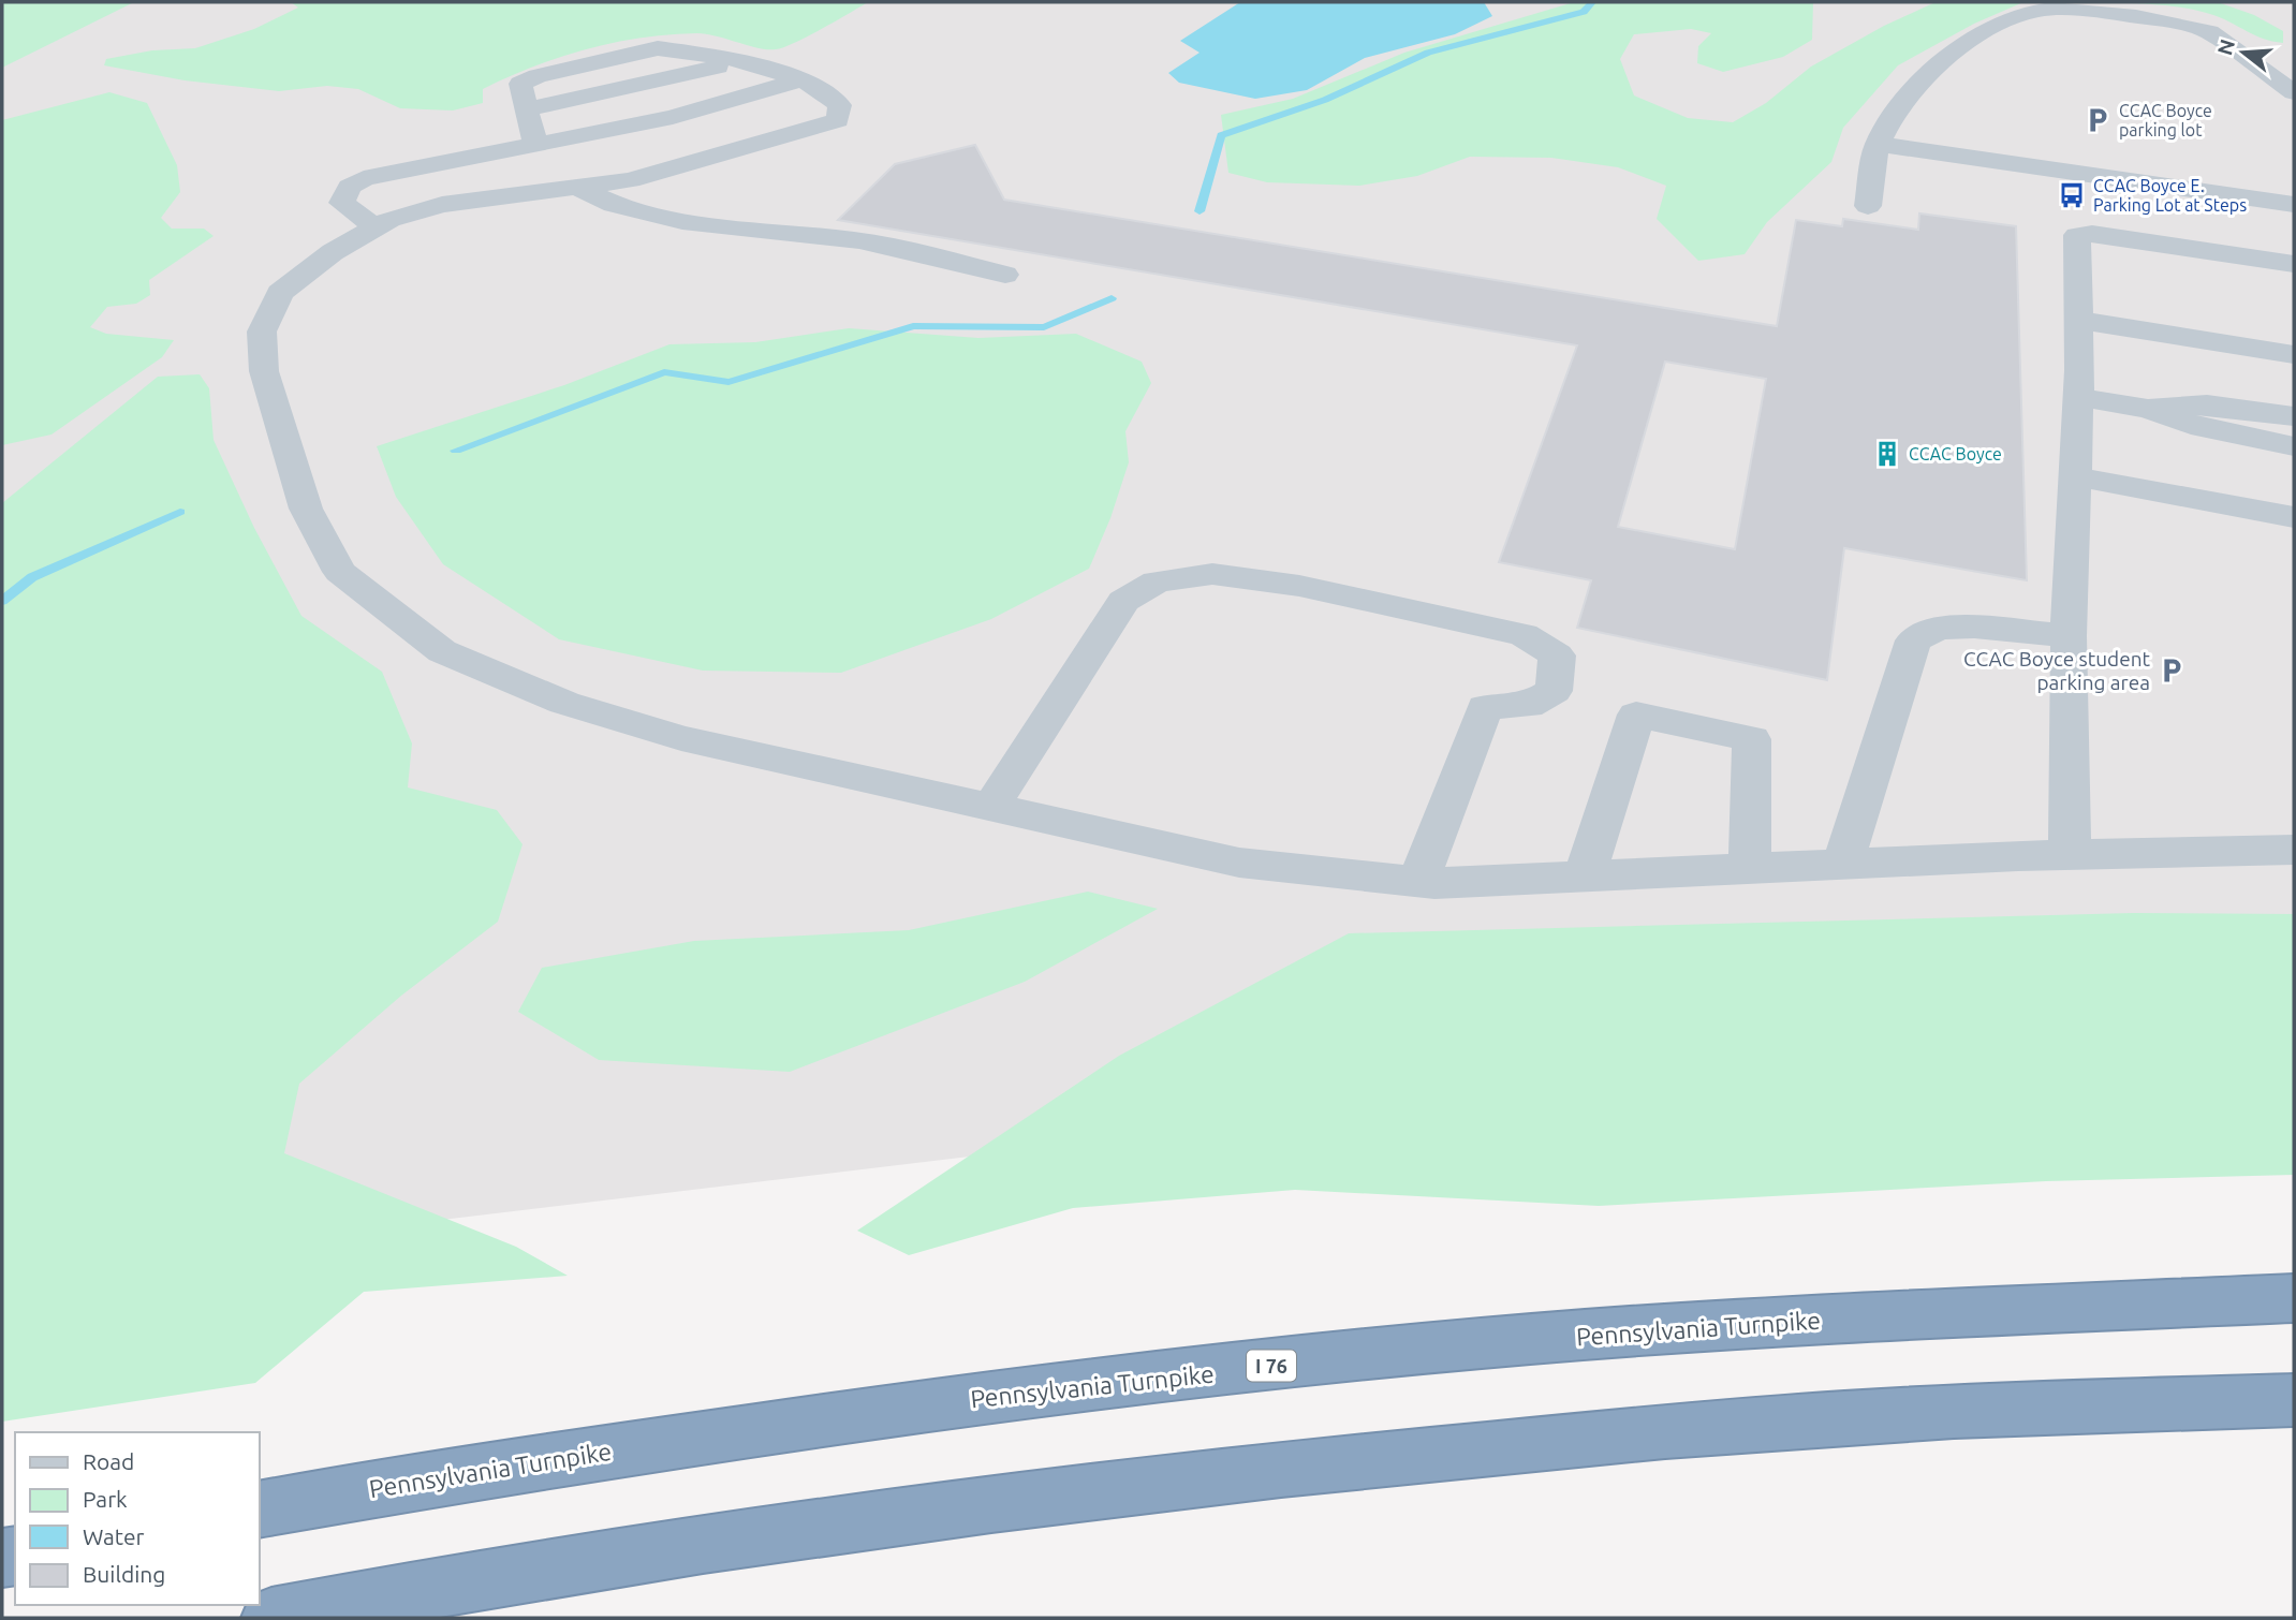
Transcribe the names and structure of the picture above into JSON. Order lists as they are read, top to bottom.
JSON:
{
  "streets": {
    "highway": ["Pennsylvania Turnpike", "I 76"]
  },
  "places": {
    "parking": ["CCAC Boyce parking lot", "CCAC Boyce student parking area"],
    "bus stop": ["CCAC Boyce E. Parking Lot at Steps"],
    "building": ["CCAC Boyce"]
  },
  "legend": [
    "Road",
    "Park",
    "Water",
    "Building"
  ],
  "north": "left"
}
